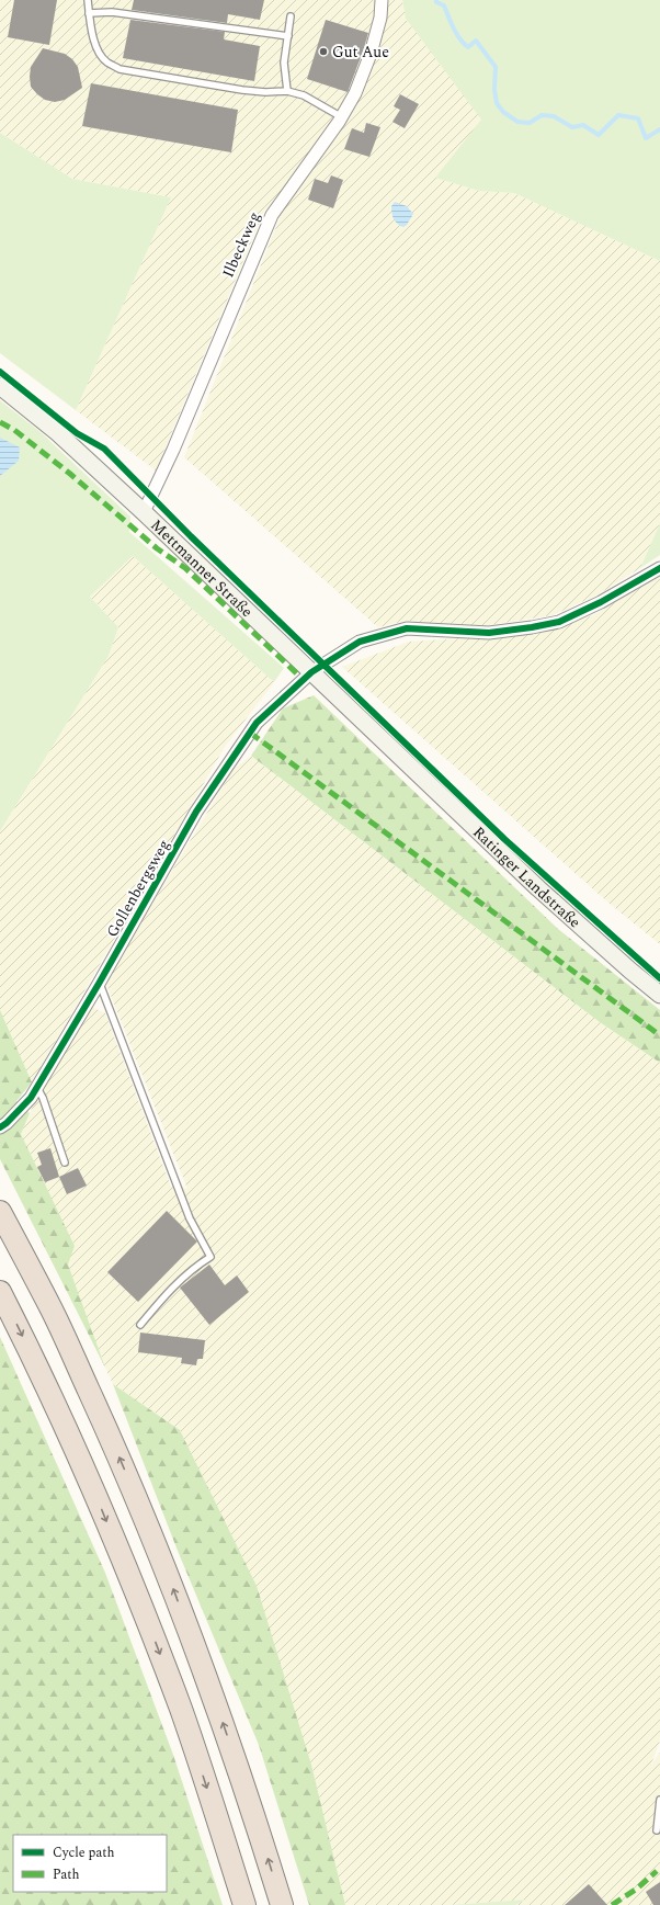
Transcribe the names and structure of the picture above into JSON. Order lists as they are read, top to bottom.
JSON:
{
  "streets": {
    "main road": ["Mettmanner Straße", "Ratinger Landstraße"],
    "street": ["Ilbeckweg", "Gollenbergsweg"]
  },
  "crossings": [
    ["Ilbeckweg", "Mettmanner Straße"],
    ["Mettmanner Straße", "Ratinger Landstraße"],
    ["Mettmanner Straße", "Gollenbergsweg"]
  ],
  "places": ["Gut Aue"],
  "legend": ["Cycle path", "Path"]
}
